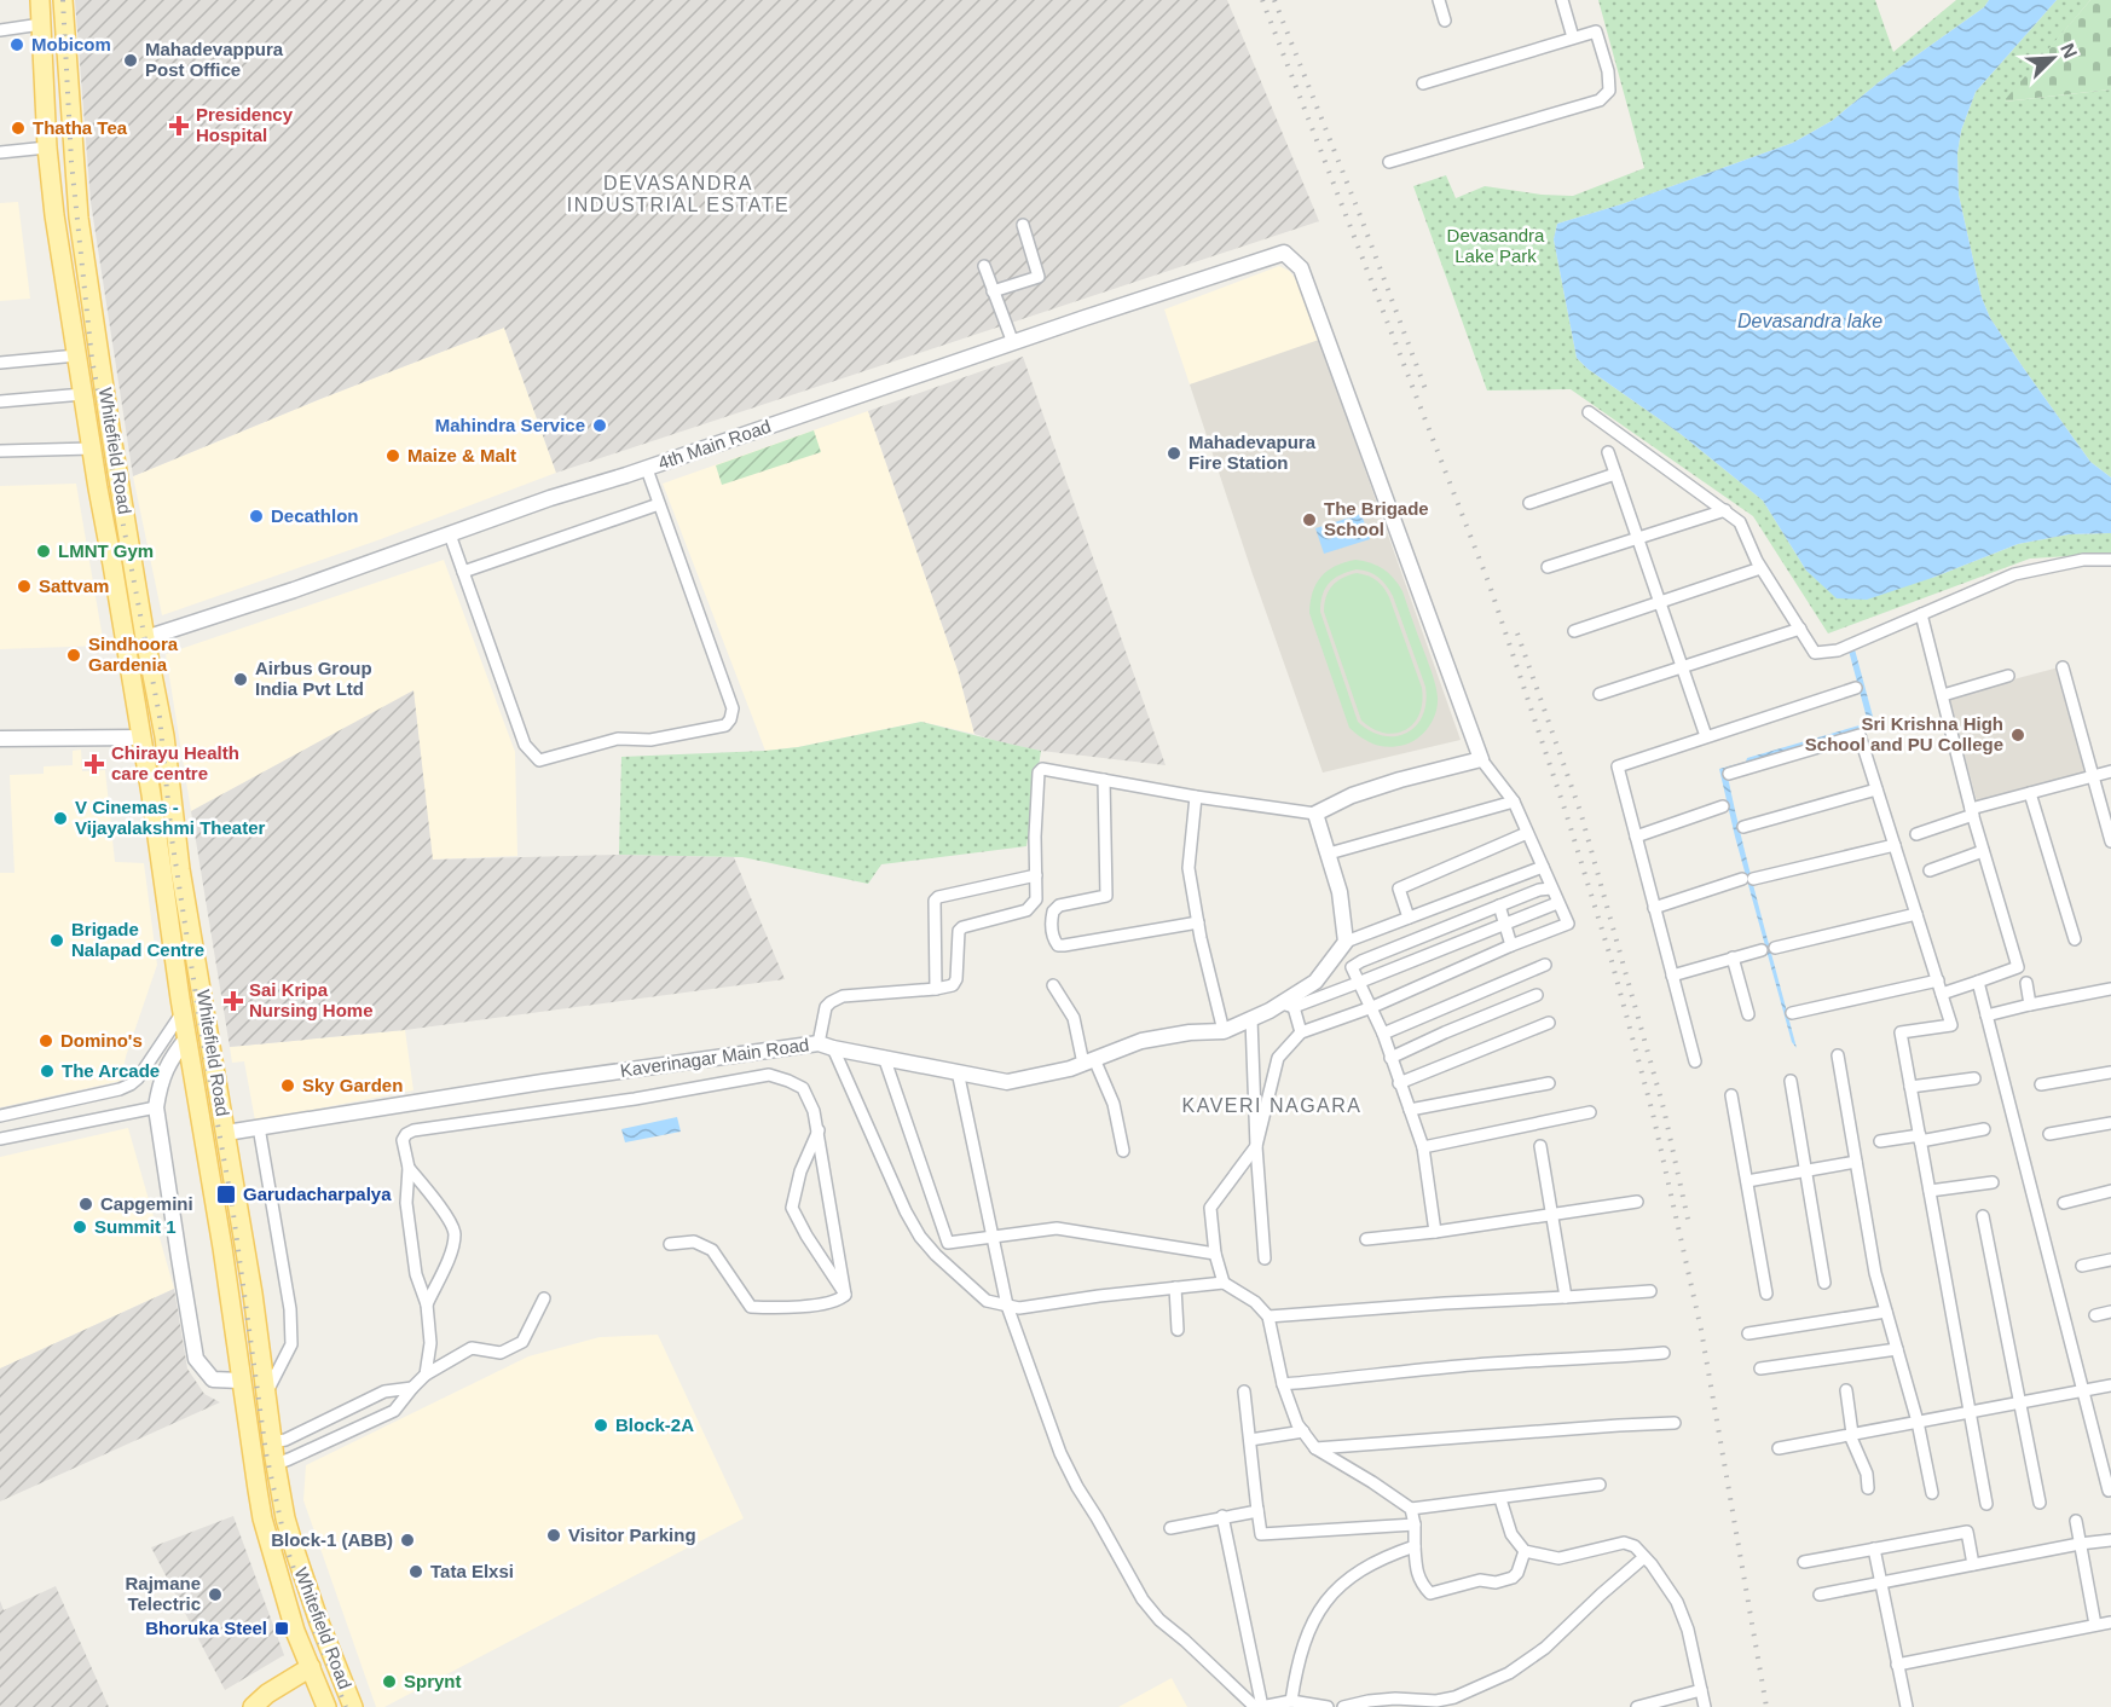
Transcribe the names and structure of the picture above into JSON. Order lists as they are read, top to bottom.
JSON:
{
  "streets": {
    "main road": ["Whitefield Road"],
    "street": ["4th Main Road", "Kaverinagar Main Road"]
  },
  "crossings": [
    ["4th Main Road", "Whitefield Road"],
    ["Whitefield Road", "Kaverinagar Main Road"]
  ],
  "districts": ["DEVASANDRA INDUSTRIAL ESTATE", "KAVERI NAGARA"],
  "water": ["Devasandra lake"],
  "parks": ["Devasandra Lake Park"],
  "places": {
    "other": [
      "Mobicom",
      "Mahadevappura Post Office",
      "Thatha Tea",
      "Mahindra Service",
      "Mahadevapura Fire Station",
      "Maize & Malt",
      "Decathlon",
      "The Brigade School",
      "LMNT Gym",
      "Sattvam",
      "Sindhoora Gardenia",
      "Airbus Group India Pvt Ltd",
      "Sri Krishna High School and PU College",
      "V Cinemas - Vijayalakshmi Theater",
      "Brigade Nalapad Centre",
      "Domino's",
      "The Arcade",
      "Sky Garden",
      "Capgemini",
      "Summit 1",
      "Block-2A",
      "Visitor Parking",
      "Block-1 (ABB)",
      "Tata Elxsi",
      "Rajmane Telectric",
      "Sprynt"
    ],
    "health": ["Presidency Hospital", "Chirayu Health care centre", "Sai Kripa Nursing Home"],
    "transit": ["Garudacharpalya", "Bhoruka Steel"]
  },
  "north": "top right"
}
